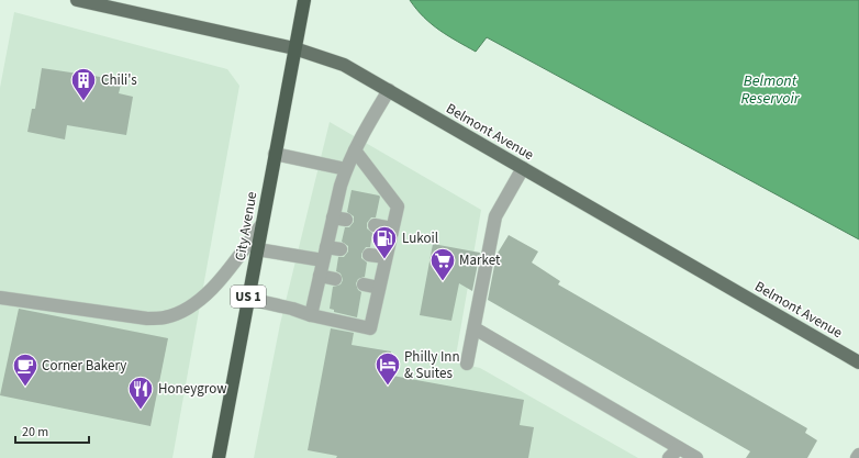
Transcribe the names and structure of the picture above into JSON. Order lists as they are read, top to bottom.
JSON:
{
  "streets": {
    "highway": ["City Avenue", "US 1"],
    "main road": ["Belmont Avenue"]
  },
  "crossings": [
    ["Belmont Avenue", "City Avenue"]
  ],
  "water": ["Belmont Reservoir"],
  "places": {
    "building": ["Chili's"],
    "fuel station": ["Lukoil"],
    "supermarket": ["Market"],
    "hotel": ["Philly Inn & Suites"],
    "cafe": ["Corner Bakery"],
    "restaurant": ["Honeygrow"]
  },
  "scale_bar": "20 m"
}
